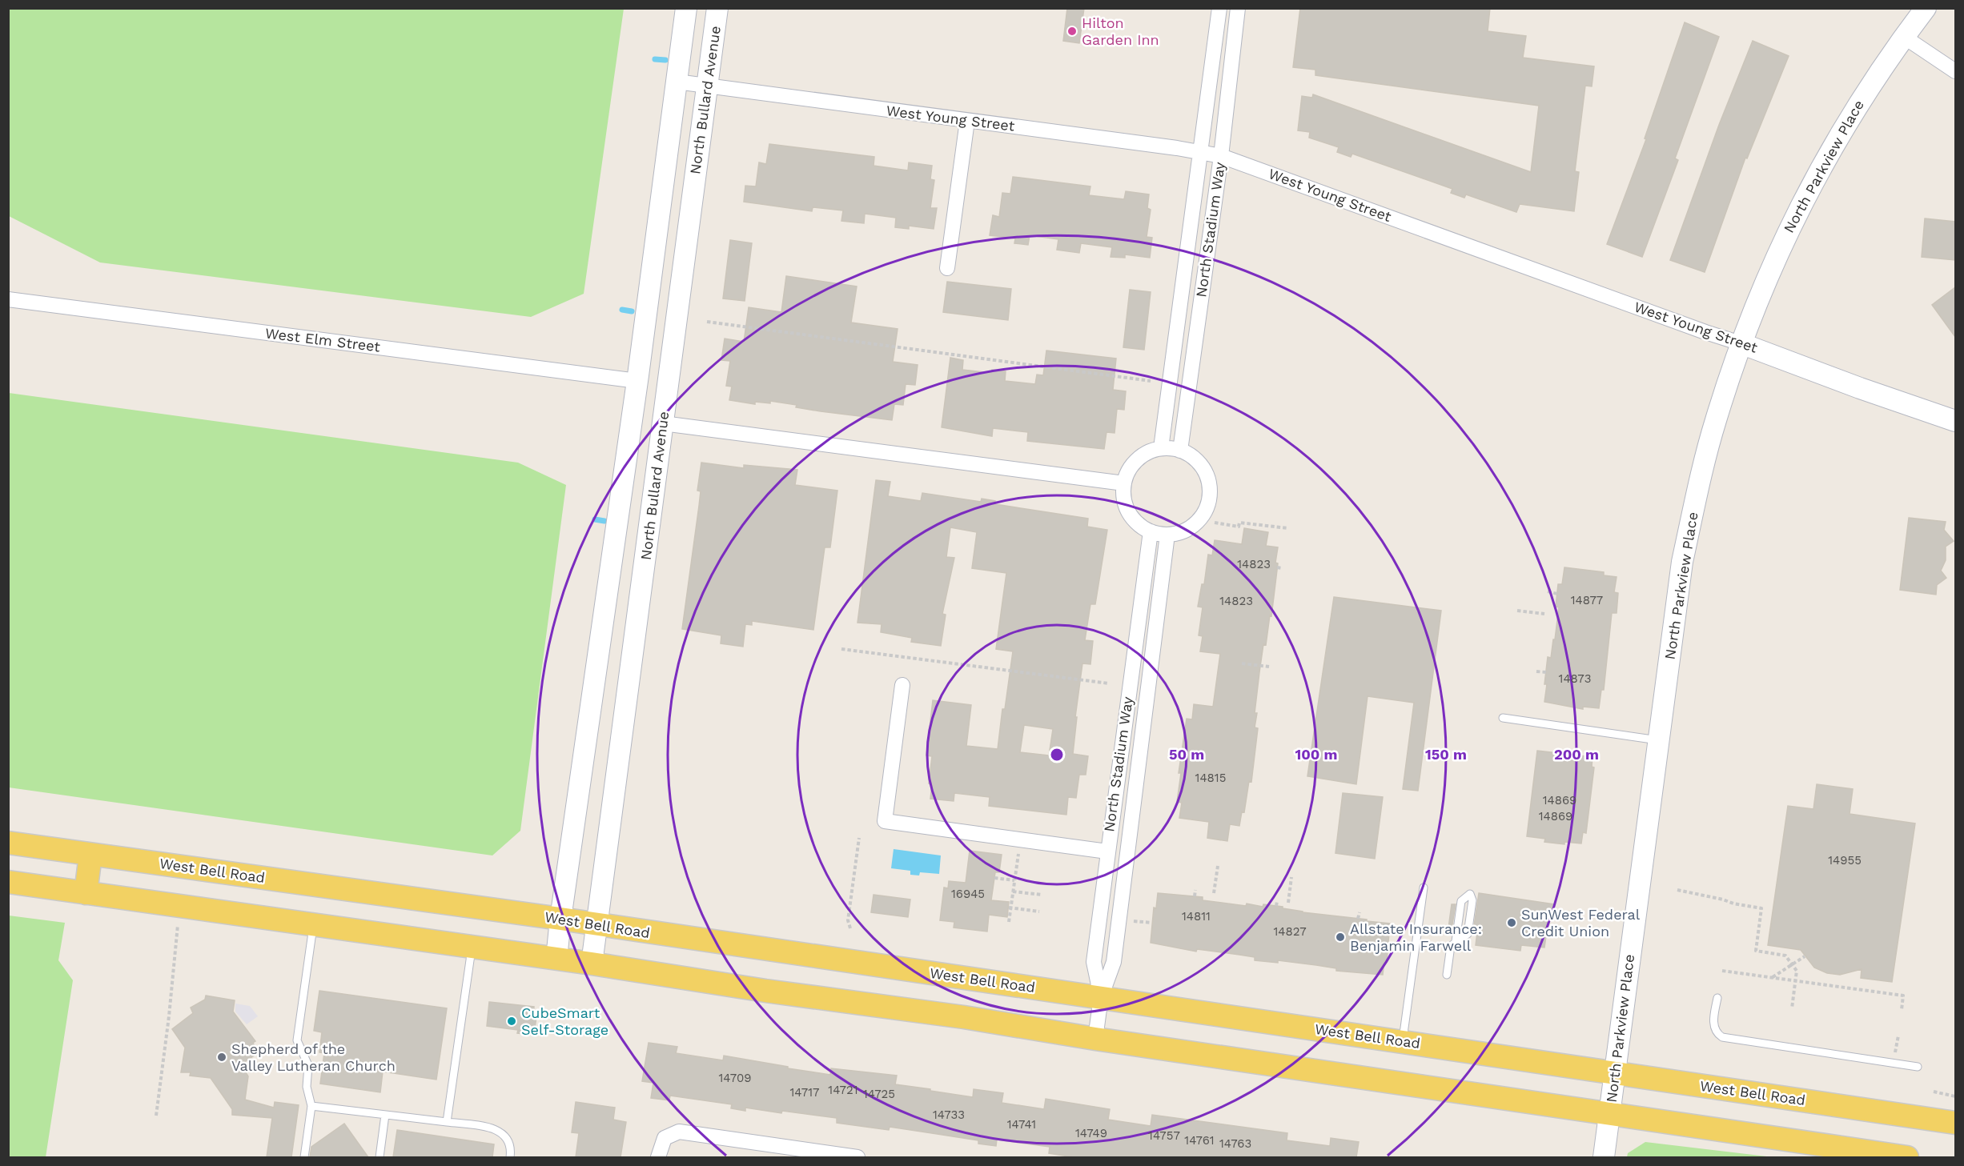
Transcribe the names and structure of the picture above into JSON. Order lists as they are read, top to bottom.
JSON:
{
  "streets": {
    "main road": [
      "North Bullard Avenue",
      "West Young Street",
      "North Parkview Place",
      "West Bell Road"
    ],
    "street": ["North Stadium Way", "West Elm Street"]
  },
  "crossings": [
    ["North Bullard Avenue", "West Young Street"],
    ["North Bullard Avenue", "West Elm Street"],
    ["North Bullard Avenue", "West Bell Road"],
    ["West Young Street", "North Parkview Place"],
    ["West Young Street", "North Stadium Way"],
    ["North Parkview Place", "West Bell Road"],
    ["North Stadium Way", "West Bell Road"]
  ],
  "places": [
    "Hilton Garden Inn",
    "SunWest Federal Credit Union",
    "Allstate Insurance: Benjamin Farwell",
    "CubeSmart Self-Storage",
    "Shepherd of the Valley Lutheran Church"
  ],
  "house_numbers": [
    "14823",
    "14877",
    "14823",
    "14873",
    "14815",
    "14869",
    "14869",
    "14955",
    "16945",
    "14811",
    "14827",
    "14709",
    "14721",
    "14717",
    "14725",
    "14733",
    "14741",
    "14749",
    "14757",
    "14761",
    "14763"
  ],
  "rings": [
    "50 m",
    "100 m",
    "150 m",
    "200 m"
  ]
}
